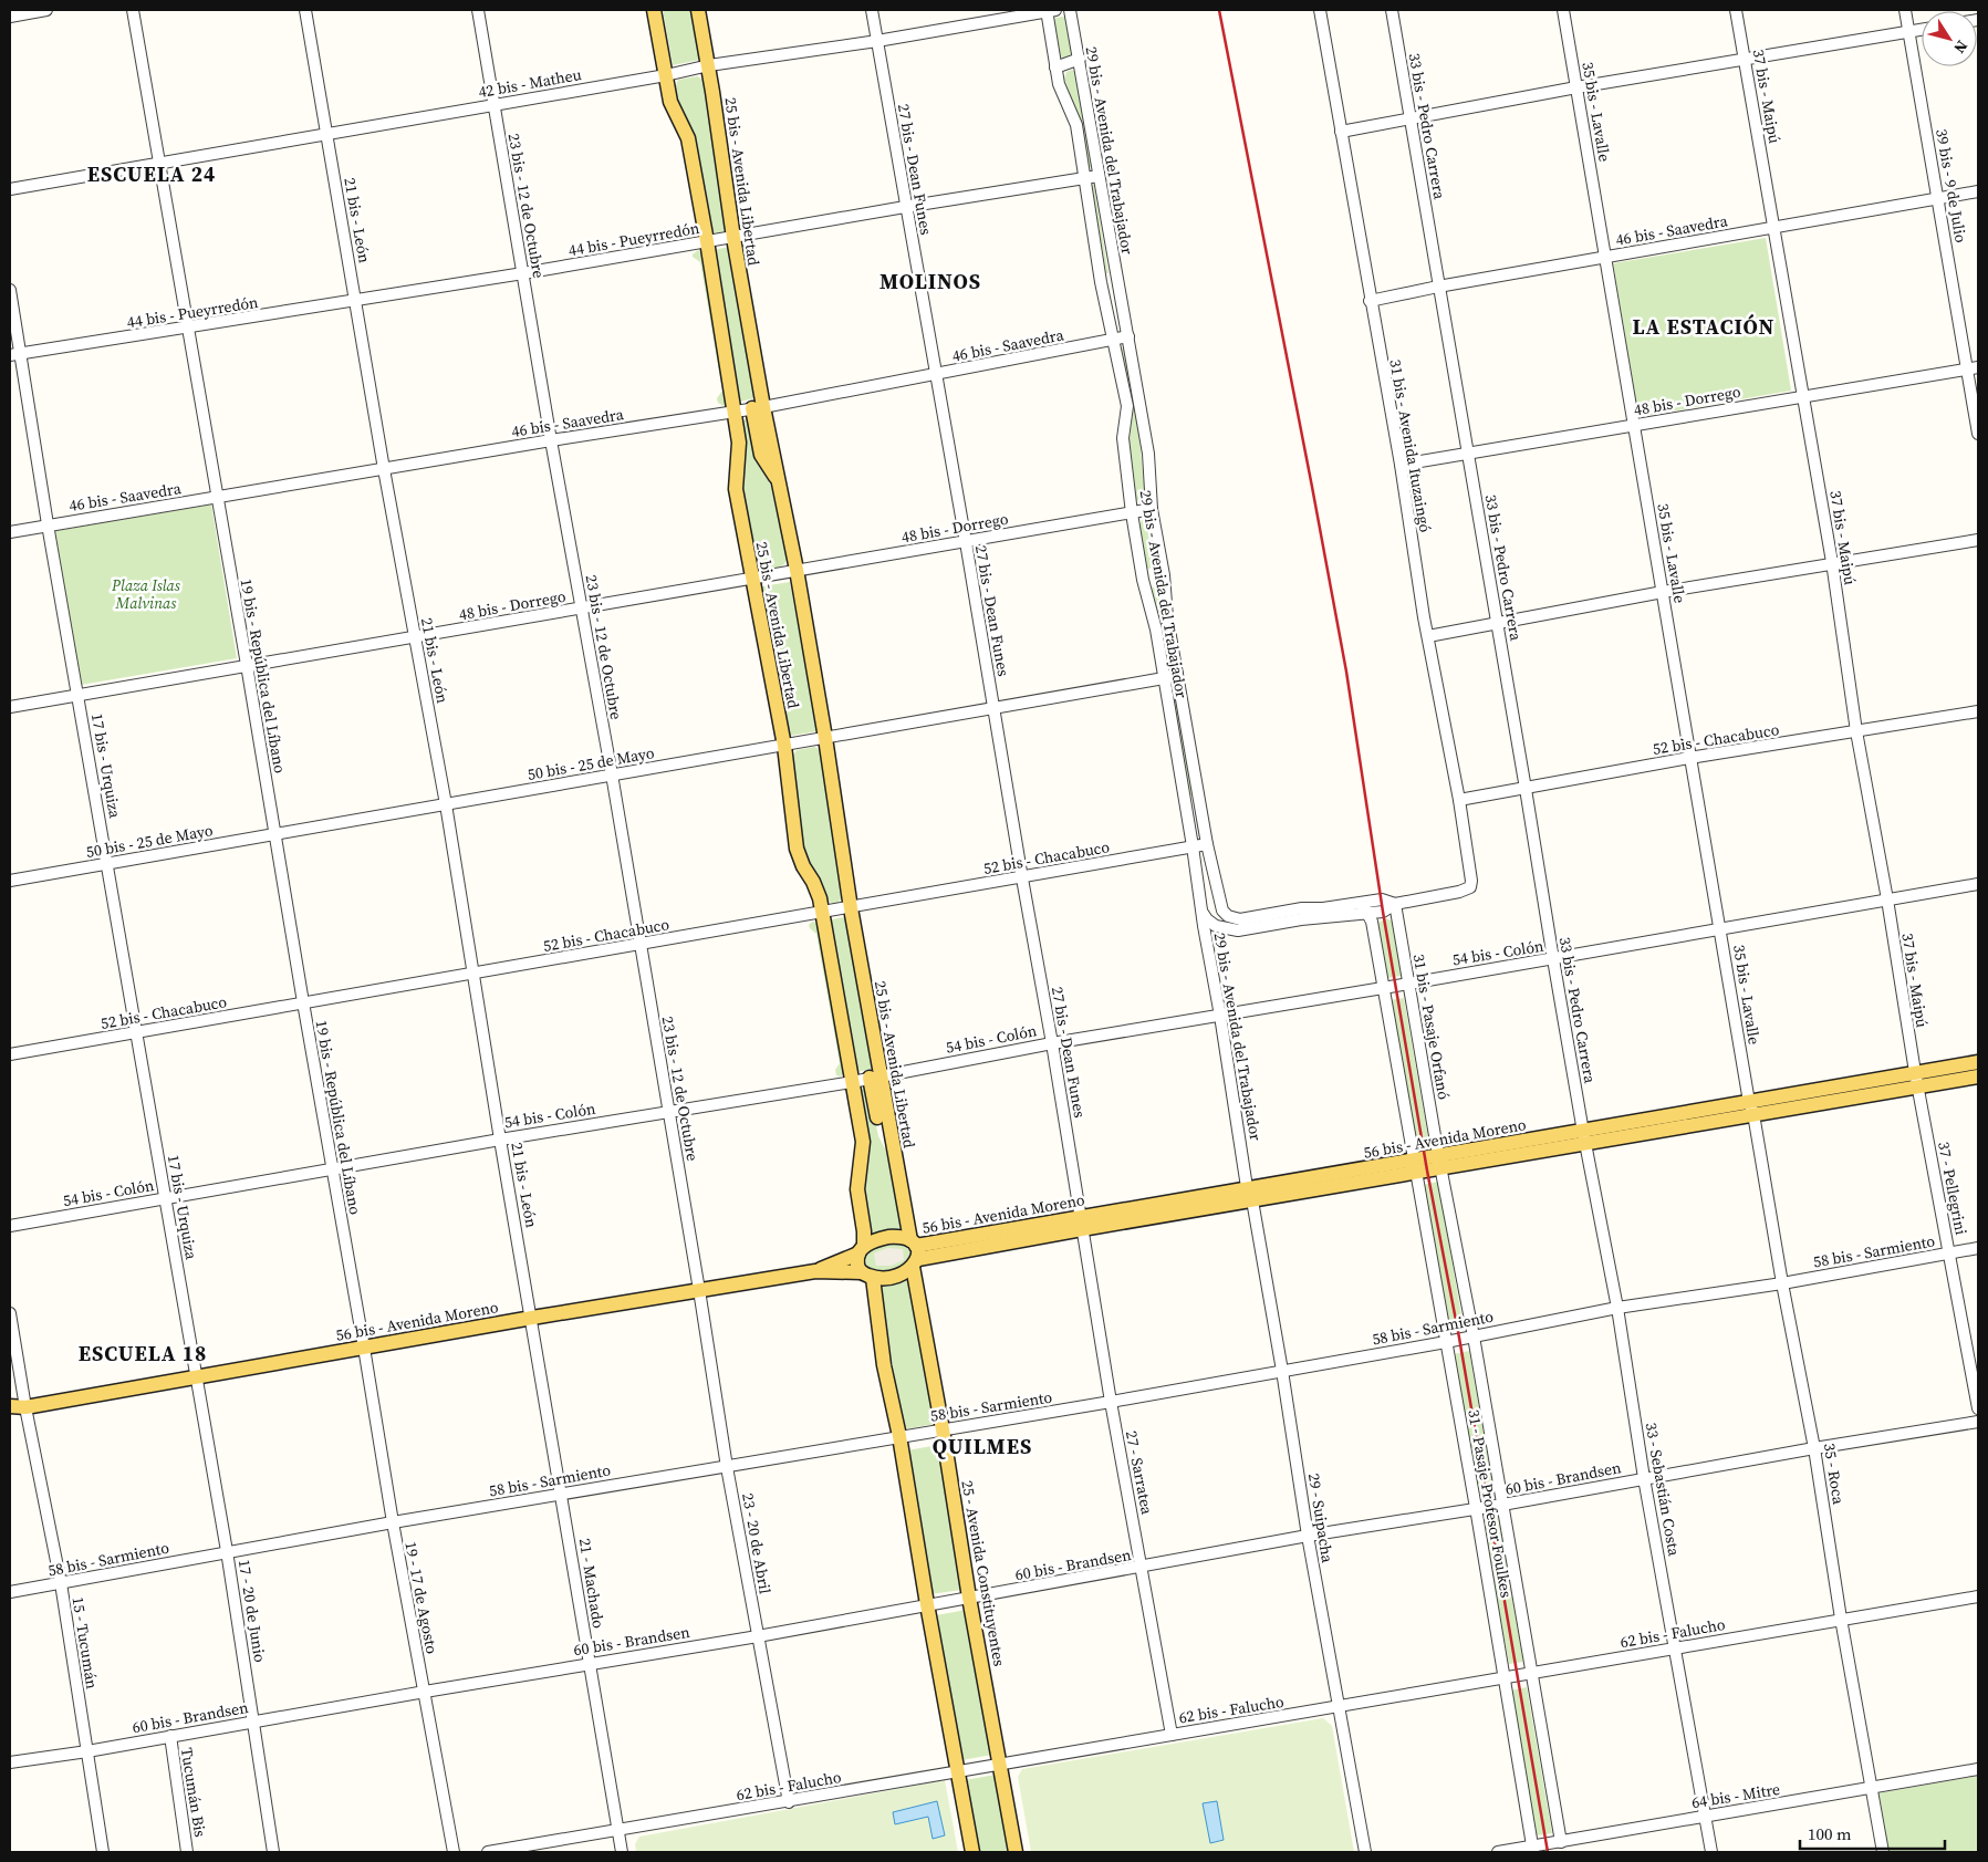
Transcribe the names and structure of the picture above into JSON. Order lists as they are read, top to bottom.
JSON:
{
  "streets": {
    "main road": ["25 bis - Avenida Libertad", "56 bis - Avenida Moreno", "25 - Avenida Constituyentes"],
    "street": [
      "42 bis - Matheu",
      "37 bis - Maipú",
      "35 bis - Lavalle",
      "33 bis - Pedro Carrera",
      "29 bis - Avenida del Trabajador",
      "27 bis - Dean Funes",
      "39 bis - 9 de Julio",
      "23 bis - 12 de Octubre",
      "21 bis - León",
      "46 bis - Saavedra",
      "44 bis - Pueyrredón",
      "48 bis - Dorrego",
      "31 bis - Avenida Ituzaingó",
      "19 bis - República del Líbano",
      "52 bis - Chacabuco",
      "50 bis - 25 de Mayo",
      "17 bis - Urquiza",
      "54 bis - Colón",
      "31 bis - Pasaje Orfanó",
      "37 - Pellegrini",
      "58 bis - Sarmiento",
      "27 - Sarratea",
      "35 - Roca",
      "60 bis - Brandsen",
      "33 - Sebastián Costa",
      "31 - Pasaje Profesor Foulkes",
      "29 - Suipacha",
      "23 - 20 de Abril",
      "21 - Machado",
      "19 - 17 de Agosto",
      "17 - 20 de Junio",
      "62 bis - Falucho",
      "15 - Tucumán",
      "Tucumán Bis",
      "64 bis - Mitre"
    ]
  },
  "crossings": [
    ["42 bis - Matheu", "29 bis - Avenida del Trabajador"],
    ["42 bis - Matheu", "27 bis - Dean Funes"],
    ["42 bis - Matheu", "25 bis - Avenida Libertad"],
    ["42 bis - Matheu", "23 bis - 12 de Octubre"],
    ["42 bis - Matheu", "21 bis - León"],
    ["42 bis - Matheu", "19 bis - República del Líbano"],
    ["37 bis - Maipú", "46 bis - Saavedra"],
    ["37 bis - Maipú", "48 bis - Dorrego"],
    ["37 bis - Maipú", "52 bis - Chacabuco"],
    ["37 bis - Maipú", "54 bis - Colón"],
    ["37 bis - Maipú", "56 bis - Avenida Moreno"],
    ["37 bis - Maipú", "37 - Pellegrini"],
    ["35 bis - Lavalle", "46 bis - Saavedra"],
    ["35 bis - Lavalle", "48 bis - Dorrego"],
    ["35 bis - Lavalle", "52 bis - Chacabuco"],
    ["35 bis - Lavalle", "54 bis - Colón"],
    ["35 bis - Lavalle", "56 bis - Avenida Moreno"],
    ["35 bis - Lavalle", "35 - Roca"],
    ["33 bis - Pedro Carrera", "46 bis - Saavedra"],
    ["33 bis - Pedro Carrera", "48 bis - Dorrego"],
    ["33 bis - Pedro Carrera", "52 bis - Chacabuco"],
    ["33 bis - Pedro Carrera", "54 bis - Colón"],
    ["33 bis - Pedro Carrera", "56 bis - Avenida Moreno"],
    ["33 bis - Pedro Carrera", "33 - Sebastián Costa"],
    ["29 bis - Avenida del Trabajador", "46 bis - Saavedra"],
    ["29 bis - Avenida del Trabajador", "44 bis - Pueyrredón"],
    ["29 bis - Avenida del Trabajador", "48 bis - Dorrego"],
    ["29 bis - Avenida del Trabajador", "52 bis - Chacabuco"],
    ["29 bis - Avenida del Trabajador", "50 bis - 25 de Mayo"],
    ["29 bis - Avenida del Trabajador", "54 bis - Colón"],
    ["29 bis - Avenida del Trabajador", "56 bis - Avenida Moreno"],
    ["29 bis - Avenida del Trabajador", "29 - Suipacha"],
    ["27 bis - Dean Funes", "46 bis - Saavedra"],
    ["27 bis - Dean Funes", "44 bis - Pueyrredón"],
    ["27 bis - Dean Funes", "48 bis - Dorrego"],
    ["27 bis - Dean Funes", "52 bis - Chacabuco"],
    ["27 bis - Dean Funes", "50 bis - 25 de Mayo"],
    ["27 bis - Dean Funes", "54 bis - Colón"],
    ["27 bis - Dean Funes", "56 bis - Avenida Moreno"],
    ["27 bis - Dean Funes", "27 - Sarratea"],
    ["25 bis - Avenida Libertad", "46 bis - Saavedra"],
    ["25 bis - Avenida Libertad", "44 bis - Pueyrredón"],
    ["25 bis - Avenida Libertad", "48 bis - Dorrego"],
    ["25 bis - Avenida Libertad", "52 bis - Chacabuco"],
    ["25 bis - Avenida Libertad", "50 bis - 25 de Mayo"],
    ["25 bis - Avenida Libertad", "54 bis - Colón"],
    ["25 bis - Avenida Libertad", "56 bis - Avenida Moreno"],
    ["25 bis - Avenida Libertad", "25 - Avenida Constituyentes"],
    ["39 bis - 9 de Julio", "46 bis - Saavedra"],
    ["39 bis - 9 de Julio", "48 bis - Dorrego"],
    ["23 bis - 12 de Octubre", "46 bis - Saavedra"],
    ["23 bis - 12 de Octubre", "44 bis - Pueyrredón"],
    ["23 bis - 12 de Octubre", "48 bis - Dorrego"],
    ["23 bis - 12 de Octubre", "52 bis - Chacabuco"],
    ["23 bis - 12 de Octubre", "50 bis - 25 de Mayo"],
    ["23 bis - 12 de Octubre", "54 bis - Colón"],
    ["23 bis - 12 de Octubre", "56 bis - Avenida Moreno"],
    ["23 bis - 12 de Octubre", "23 - 20 de Abril"],
    ["21 bis - León", "46 bis - Saavedra"],
    ["21 bis - León", "44 bis - Pueyrredón"],
    ["21 bis - León", "48 bis - Dorrego"],
    ["21 bis - León", "52 bis - Chacabuco"],
    ["21 bis - León", "50 bis - 25 de Mayo"],
    ["21 bis - León", "54 bis - Colón"],
    ["21 bis - León", "56 bis - Avenida Moreno"],
    ["21 bis - León", "21 - Machado"],
    ["46 bis - Saavedra", "31 bis - Avenida Ituzaingó"],
    ["46 bis - Saavedra", "19 bis - República del Líbano"],
    ["46 bis - Saavedra", "17 bis - Urquiza"],
    ["44 bis - Pueyrredón", "19 bis - República del Líbano"],
    ["44 bis - Pueyrredón", "17 bis - Urquiza"],
    ["48 bis - Dorrego", "31 bis - Avenida Ituzaingó"],
    ["48 bis - Dorrego", "19 bis - República del Líbano"],
    ["48 bis - Dorrego", "17 bis - Urquiza"],
    ["31 bis - Avenida Ituzaingó", "52 bis - Chacabuco"],
    ["31 bis - Avenida Ituzaingó", "31 bis - Pasaje Orfanó"],
    ["19 bis - República del Líbano", "52 bis - Chacabuco"],
    ["19 bis - República del Líbano", "50 bis - 25 de Mayo"],
    ["19 bis - República del Líbano", "54 bis - Colón"],
    ["19 bis - República del Líbano", "56 bis - Avenida Moreno"],
    ["19 bis - República del Líbano", "19 - 17 de Agosto"],
    ["52 bis - Chacabuco", "17 bis - Urquiza"],
    ["50 bis - 25 de Mayo", "17 bis - Urquiza"],
    ["17 bis - Urquiza", "54 bis - Colón"],
    ["17 bis - Urquiza", "56 bis - Avenida Moreno"],
    ["17 bis - Urquiza", "17 - 20 de Junio"],
    ["54 bis - Colón", "31 bis - Pasaje Orfanó"],
    ["31 bis - Pasaje Orfanó", "56 bis - Avenida Moreno"],
    ["31 bis - Pasaje Orfanó", "31 - Pasaje Profesor Foulkes"],
    ["56 bis - Avenida Moreno", "37 - Pellegrini"],
    ["56 bis - Avenida Moreno", "27 - Sarratea"],
    ["56 bis - Avenida Moreno", "35 - Roca"],
    ["56 bis - Avenida Moreno", "33 - Sebastián Costa"],
    ["56 bis - Avenida Moreno", "31 - Pasaje Profesor Foulkes"],
    ["56 bis - Avenida Moreno", "29 - Suipacha"],
    ["56 bis - Avenida Moreno", "23 - 20 de Abril"],
    ["56 bis - Avenida Moreno", "25 - Avenida Constituyentes"],
    ["56 bis - Avenida Moreno", "21 - Machado"],
    ["56 bis - Avenida Moreno", "19 - 17 de Agosto"],
    ["56 bis - Avenida Moreno", "17 - 20 de Junio"],
    ["56 bis - Avenida Moreno", "15 - Tucumán"],
    ["37 - Pellegrini", "58 bis - Sarmiento"],
    ["58 bis - Sarmiento", "27 - Sarratea"],
    ["58 bis - Sarmiento", "35 - Roca"],
    ["58 bis - Sarmiento", "33 - Sebastián Costa"],
    ["58 bis - Sarmiento", "31 - Pasaje Profesor Foulkes"],
    ["58 bis - Sarmiento", "29 - Suipacha"],
    ["58 bis - Sarmiento", "23 - 20 de Abril"],
    ["58 bis - Sarmiento", "25 - Avenida Constituyentes"],
    ["58 bis - Sarmiento", "21 - Machado"],
    ["58 bis - Sarmiento", "19 - 17 de Agosto"],
    ["58 bis - Sarmiento", "17 - 20 de Junio"],
    ["58 bis - Sarmiento", "15 - Tucumán"],
    ["27 - Sarratea", "60 bis - Brandsen"],
    ["27 - Sarratea", "62 bis - Falucho"],
    ["35 - Roca", "60 bis - Brandsen"],
    ["35 - Roca", "62 bis - Falucho"],
    ["35 - Roca", "64 bis - Mitre"],
    ["60 bis - Brandsen", "33 - Sebastián Costa"],
    ["60 bis - Brandsen", "31 - Pasaje Profesor Foulkes"],
    ["60 bis - Brandsen", "29 - Suipacha"],
    ["60 bis - Brandsen", "23 - 20 de Abril"],
    ["60 bis - Brandsen", "25 - Avenida Constituyentes"],
    ["60 bis - Brandsen", "21 - Machado"],
    ["60 bis - Brandsen", "19 - 17 de Agosto"],
    ["60 bis - Brandsen", "17 - 20 de Junio"],
    ["60 bis - Brandsen", "15 - Tucumán"],
    ["60 bis - Brandsen", "Tucumán Bis"],
    ["33 - Sebastián Costa", "62 bis - Falucho"],
    ["33 - Sebastián Costa", "64 bis - Mitre"],
    ["31 - Pasaje Profesor Foulkes", "62 bis - Falucho"],
    ["31 - Pasaje Profesor Foulkes", "64 bis - Mitre"],
    ["29 - Suipacha", "62 bis - Falucho"],
    ["23 - 20 de Abril", "62 bis - Falucho"],
    ["25 - Avenida Constituyentes", "62 bis - Falucho"],
    ["21 - Machado", "62 bis - Falucho"]
  ],
  "districts": [
    "ESCUELA 24",
    "MOLINOS",
    "LA ESTACIÓN",
    "ESCUELA 18",
    "QUILMES"
  ],
  "parks": ["Plaza Islas Malvinas"],
  "scale_bar": "100 m",
  "north": "bottom right"
}
